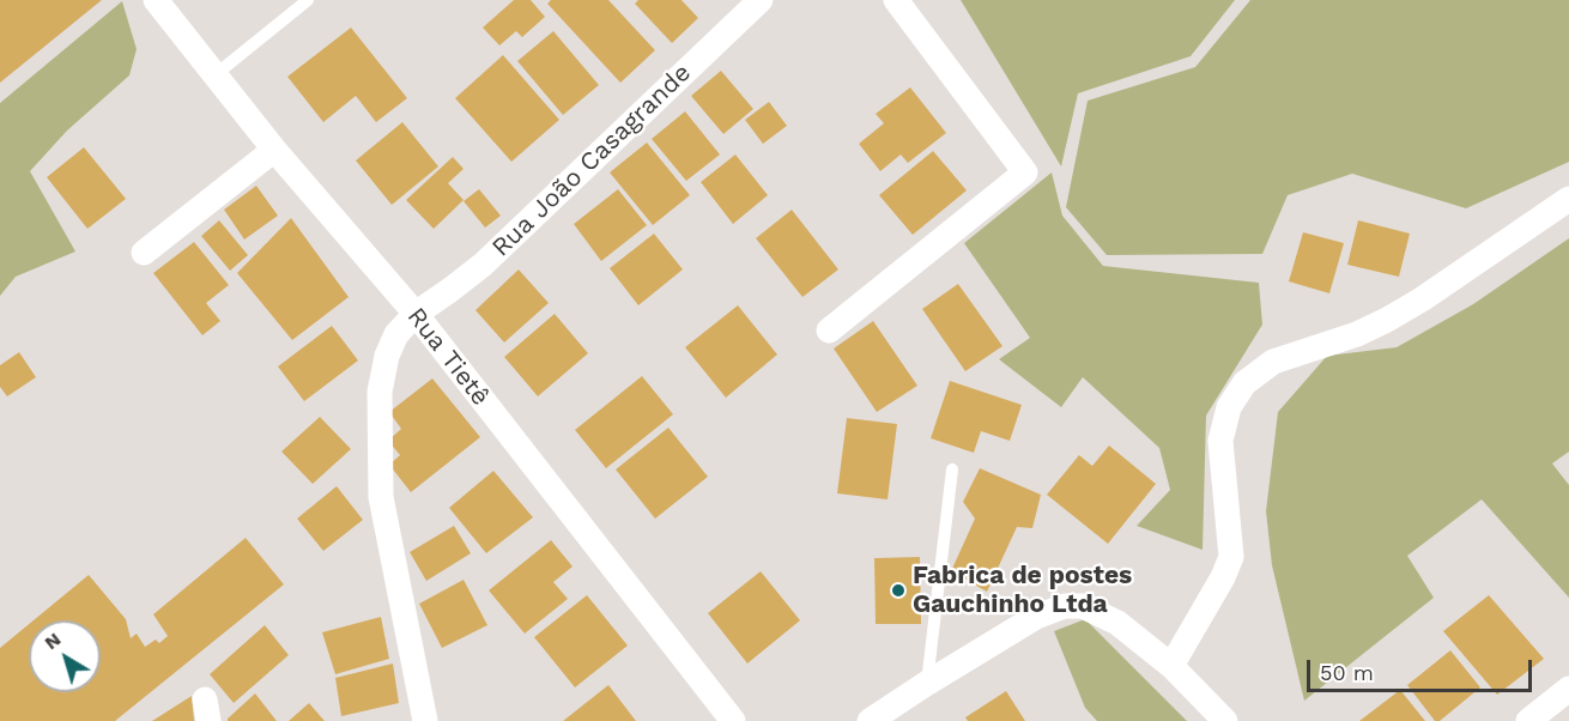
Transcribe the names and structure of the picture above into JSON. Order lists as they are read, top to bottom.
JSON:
{
  "streets": {
    "street": ["Rua João Casagrande", "Rua Tietê"]
  },
  "crossings": [
    ["Rua João Casagrande", "Rua Tietê"]
  ],
  "places": ["Fabrica de postes Gauchinho Ltda"],
  "scale_bar": "50 m",
  "north": "top left"
}
